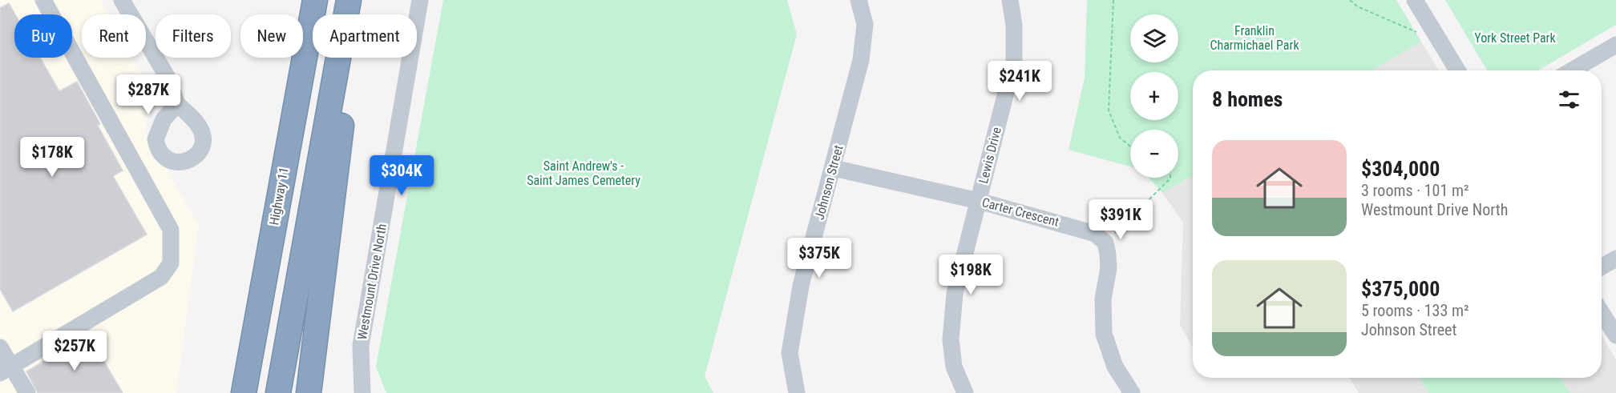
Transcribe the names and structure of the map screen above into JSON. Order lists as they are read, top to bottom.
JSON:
{
  "streets": {
    "highway": ["Highway 11"],
    "street": [
      "Lewis Drive",
      "Johnson Street",
      "Carter Crescent",
      "Westmount Drive North"
    ]
  },
  "crossings": [
    ["Lewis Drive", "Carter Crescent"],
    ["Johnson Street", "Carter Crescent"]
  ],
  "parks": ["Franklin Charmichael Park", "York Street Park", "Saint Andrew's - Saint James Cemetery"],
  "page": {
    "map_buttons": ["+", "−"],
    "chip": [
      "Buy",
      "Rent",
      "Filters",
      "New",
      "Apartment"
    ],
    "price": [
      "$241K",
      "$287K",
      "$178K",
      "$304K",
      "$391K",
      "$375K",
      "$198K",
      "$257K"
    ],
    "heading": "8 homes",
    "list": [
      {
        "name": "$304,000",
        "note": "3 rooms · 101 m² · Westmount Drive North"
      },
      {
        "name": "$375,000",
        "note": "5 rooms · 133 m² · Johnson Street"
      }
    ]
  }
}
